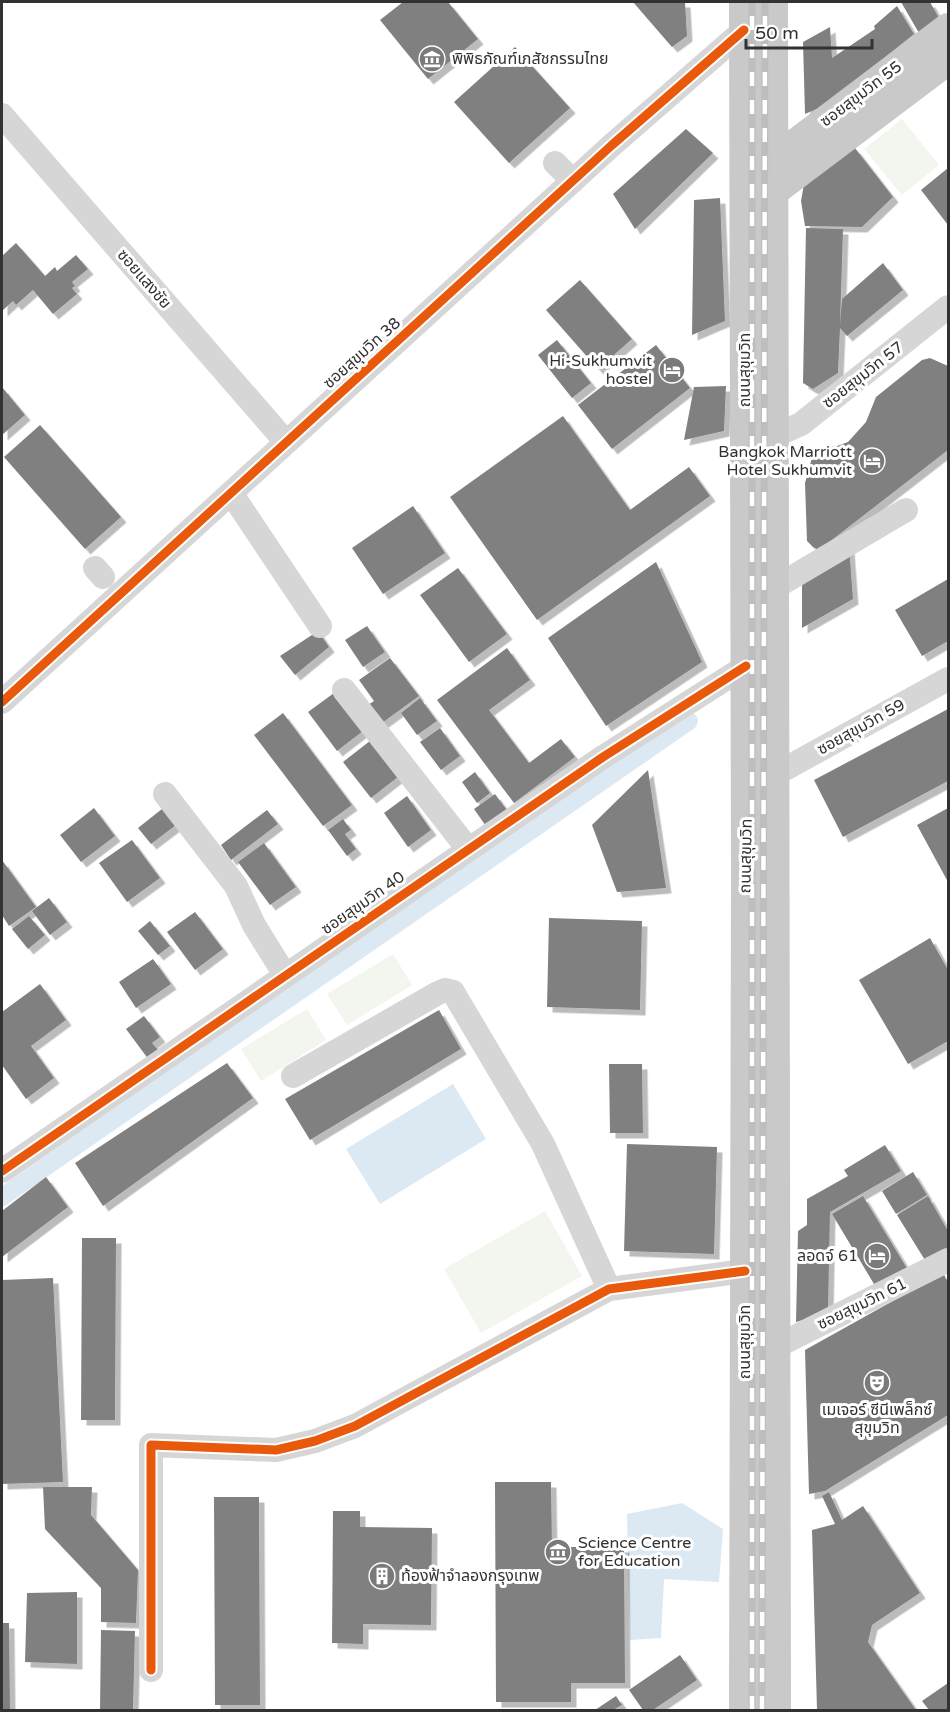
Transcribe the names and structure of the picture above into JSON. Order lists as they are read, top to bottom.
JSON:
{
  "streets": {
    "main road": ["ซอยสุขุมวิท 55", "ถนนสุขุมวิท"],
    "street": [
      "ซอยแสงชัย",
      "ซอยสุขุมวิท 38",
      "ซอยสุขุมวิท 57",
      "ซอยสุขุมวิท 59",
      "ซอยสุขุมวิท 40",
      "ซอยสุขุมวิท 61"
    ]
  },
  "crossings": [
    ["ซอยสุขุมวิท 55", "ถนนสุขุมวิท"],
    ["ซอยแสงชัย", "ซอยสุขุมวิท 38"],
    ["ซอยสุขุมวิท 38", "ถนนสุขุมวิท"],
    ["ถนนสุขุมวิท", "ซอยสุขุมวิท 57"],
    ["ถนนสุขุมวิท", "ซอยสุขุมวิท 59"],
    ["ถนนสุขุมวิท", "ซอยสุขุมวิท 40"],
    ["ถนนสุขุมวิท", "ซอยสุขุมวิท 61"]
  ],
  "places": {
    "museum": ["พิพิธภัณฑ์เภสัชกรรมไทย", "Science Centre for Education"],
    "hotel": ["Hi-Sukhumvit hostel", "Bangkok Marriott Hotel Sukhumvit", "ลอดจ์ 61"],
    "theatre": ["เมเจอร์ ซีนีเพล็กซ์ สุขุมวิท"],
    "building": ["ท้องฟ้าจำลองกรุงเทพ"]
  },
  "scale_bar": "50 m"
}
